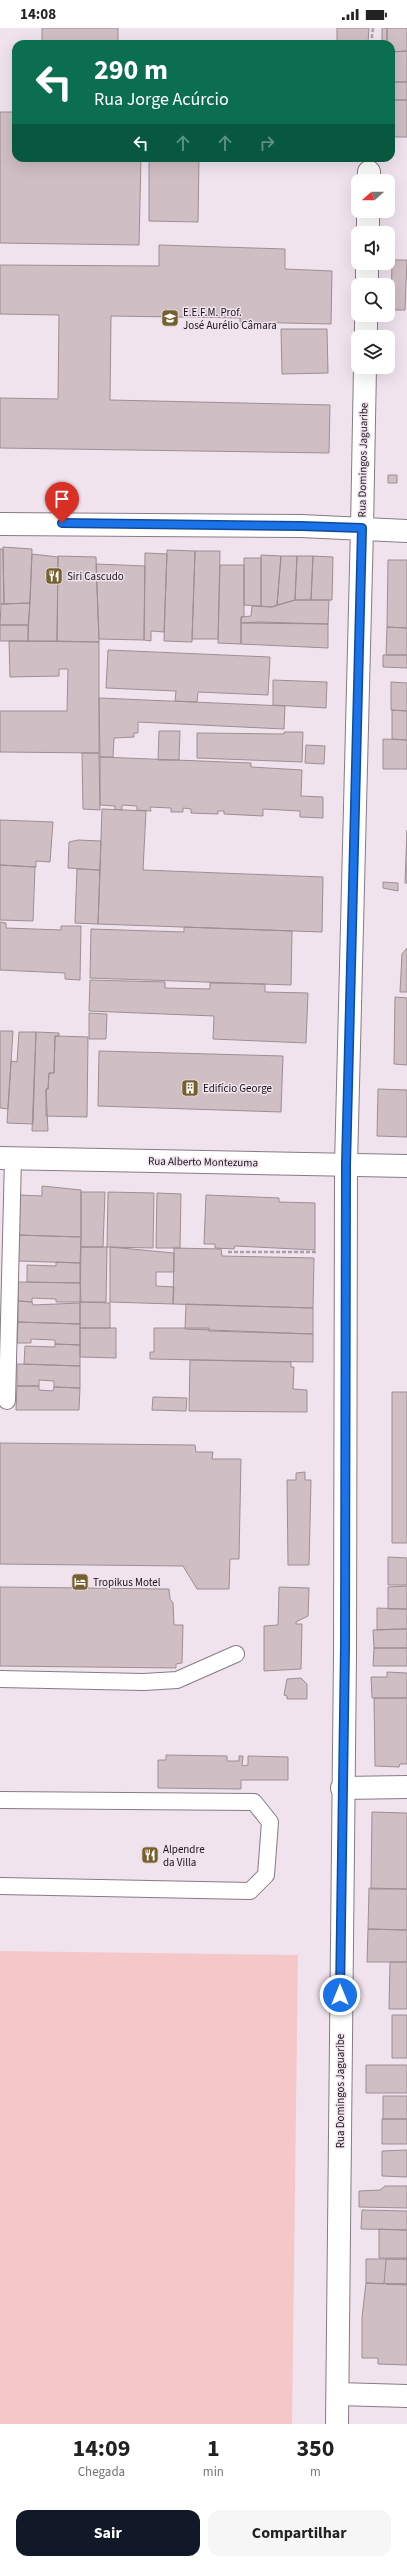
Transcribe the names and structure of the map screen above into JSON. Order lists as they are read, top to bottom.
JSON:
{
  "streets": {
    "street": ["Rua Domingos Jaguaribe", "Rua Alberto Montezuma"]
  },
  "crossings": [
    ["Rua Domingos Jaguaribe", "Rua Alberto Montezuma"]
  ],
  "places": {
    "school or university": ["E.E.F.M. Prof. José Aurélio Câmara"],
    "restaurant": ["Siri Cascudo", "Alpendre da Villa"],
    "building": ["Edifício George"],
    "hotel": ["Tropikus Motel"]
  },
  "north": "left",
  "page": {
    "status": "14:08",
    "turn": ["290 m", "Rua Jorge Acúrcio"],
    "eta": [
      "14:09",
      "Chegada",
      "1",
      "min",
      "350",
      "m"
    ],
    "buttons": ["Sair", "Compartilhar"]
  }
}
